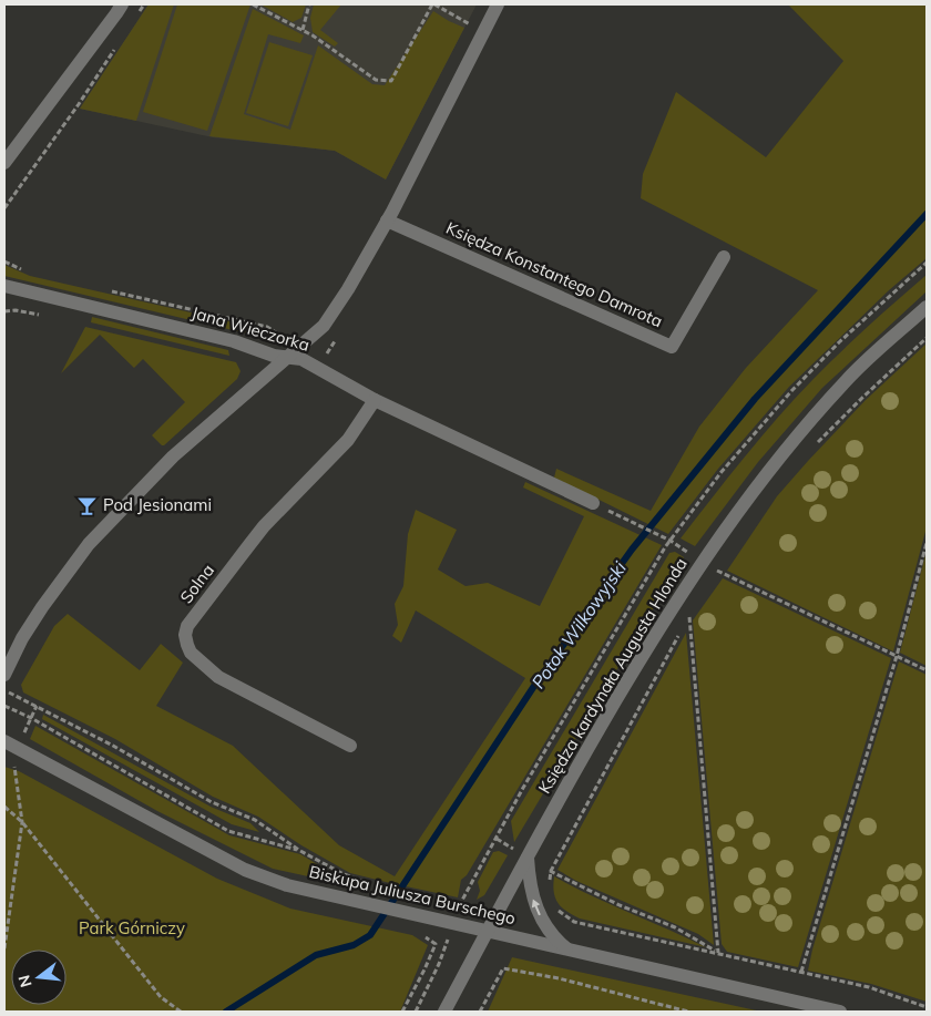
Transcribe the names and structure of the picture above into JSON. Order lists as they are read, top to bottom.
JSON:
{
  "streets": {
    "street": [
      "Księdza Konstantego Damrota",
      "Jana Wieczorka",
      "Solna",
      "Księdza kardynała Augusta Hlonda",
      "Biskupa Juliusza Burschego"
    ]
  },
  "crossings": [
    ["Jana Wieczorka", "Solna"],
    ["Księdza kardynała Augusta Hlonda", "Biskupa Juliusza Burschego"]
  ],
  "water": ["Potok Wilkowyjski"],
  "parks": ["Park Górniczy"],
  "places": {
    "bar": ["Pod Jesionami"]
  },
  "north": "left"
}
